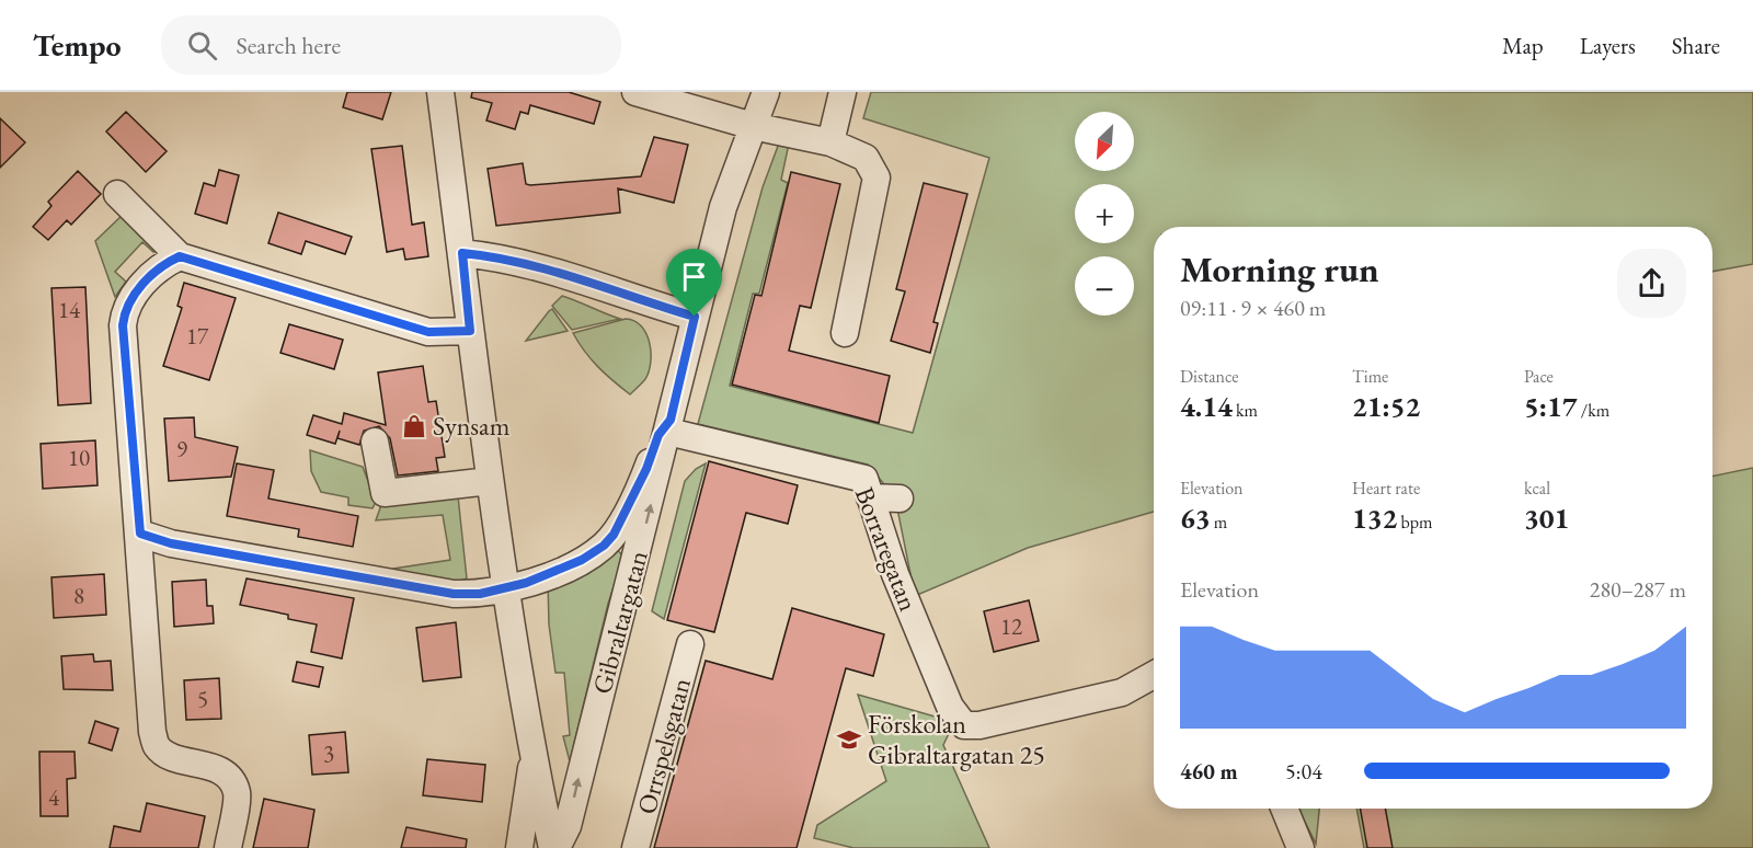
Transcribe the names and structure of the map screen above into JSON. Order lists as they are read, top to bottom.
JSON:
{
  "streets": {
    "street": ["Borraregatan", "Gibraltargatan", "Orrspelsgatan"]
  },
  "crossings": [
    ["Borraregatan", "Gibraltargatan"]
  ],
  "places": {
    "shop": ["Synsam"],
    "school or university": ["Förskolan Gibraltargatan 25"]
  },
  "house_numbers": [
    "14",
    "17",
    "9",
    "10",
    "8",
    "12",
    "5",
    "3",
    "4"
  ],
  "north": "bottom left",
  "page": {
    "header": "Tempo",
    "search": "Search here",
    "nav": ["Map", "Layers", "Share"],
    "map_buttons": ["+", "−"],
    "heading": ["Morning run", "09:11 · 9 × 460 m"],
    "stats": [
      ["Distance", "4.14 km"],
      ["Time", "21:52"],
      ["Pace", "5:17 /km"],
      ["Elevation", "63 m"],
      ["Heart rate", "132 bpm"],
      ["kcal", "301"]
    ],
    "chart": ["Elevation", "280–287 m"],
    "list": [
      {
        "name": "460 m",
        "note": "5:04"
      }
    ]
  }
}
